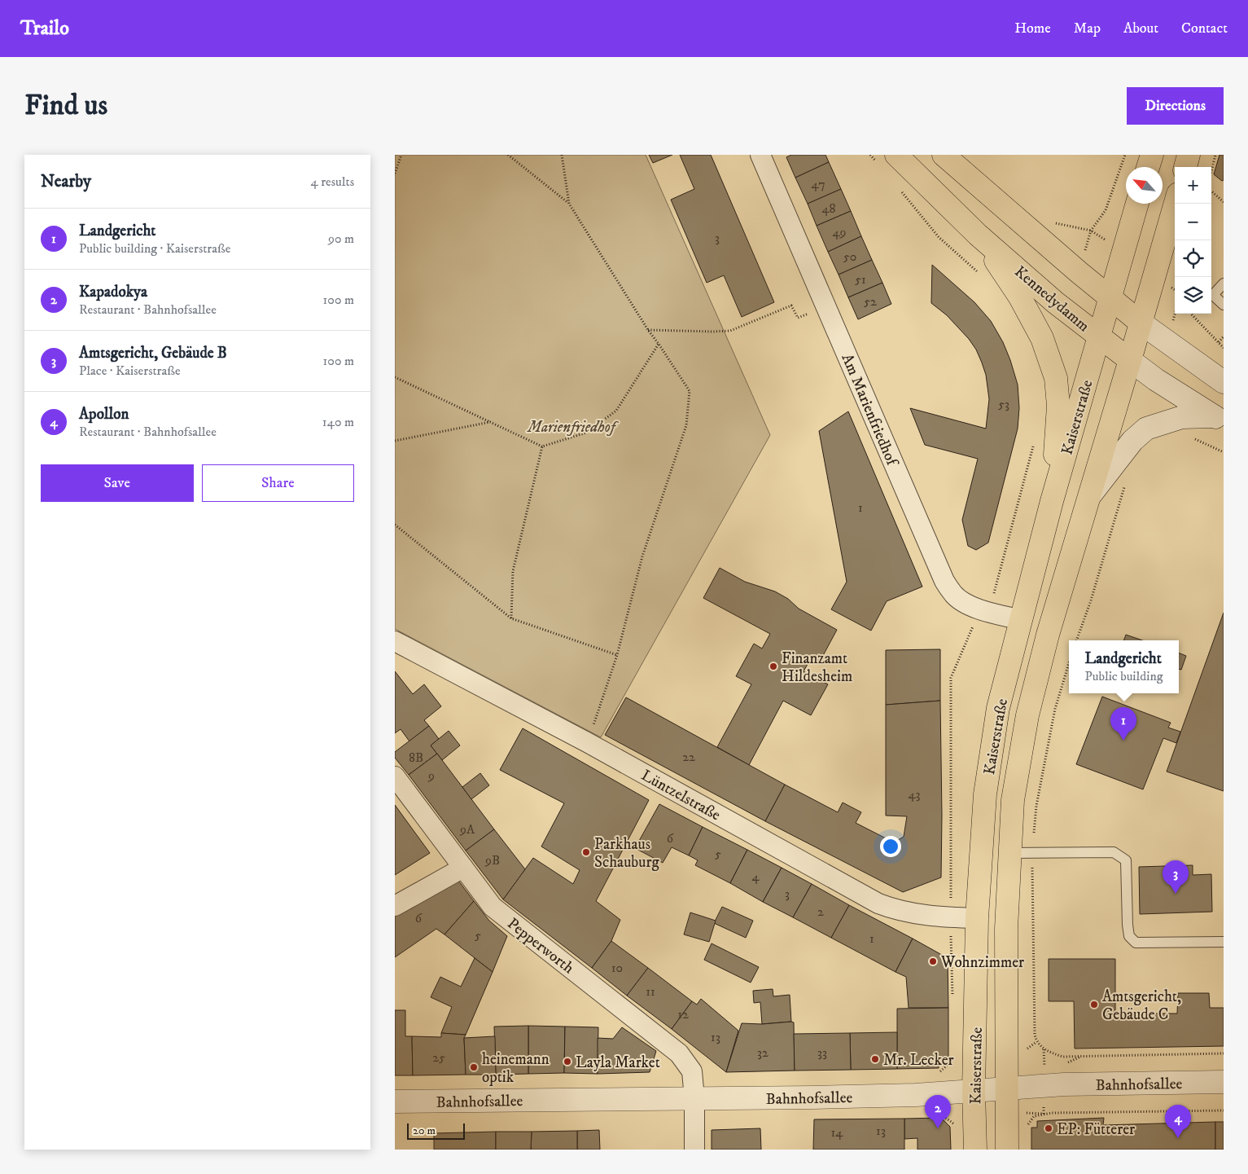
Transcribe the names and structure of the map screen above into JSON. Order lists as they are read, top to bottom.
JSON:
{
  "streets": {
    "main road": ["Kennedydamm", "Kaiserstraße"],
    "street": [
      "Am Marienfriedhof",
      "Lüntzelstraße",
      "Pepperworth",
      "Bahnhofsallee"
    ]
  },
  "crossings": [
    ["Kennedydamm", "Kaiserstraße"],
    ["Am Marienfriedhof", "Kaiserstraße"],
    ["Kaiserstraße", "Lüntzelstraße"],
    ["Kaiserstraße", "Bahnhofsallee"],
    ["Pepperworth", "Bahnhofsallee"]
  ],
  "parks": ["Marienfriedhof"],
  "places": [
    "Finanzamt Hildesheim",
    "Parkhaus Schauburg",
    "Wohnzimmer",
    "Amtsgericht, Gebäude C",
    "Mr. Lecker",
    "Layla Market",
    "heinemann optik",
    "EP: Fütterer"
  ],
  "house_numbers": [
    "47",
    "48",
    "49",
    "3",
    "50",
    "51",
    "52",
    "53",
    "1",
    "22",
    "8B",
    "9",
    "43",
    "9A",
    "6",
    "5",
    "9B",
    "4",
    "3",
    "2",
    "6",
    "5",
    "1",
    "10",
    "11",
    "12",
    "13",
    "32",
    "33",
    "25",
    "13",
    "14"
  ],
  "scale_bar": "20 m",
  "north": "top left",
  "page": {
    "header": "Trailo",
    "nav": [
      "Home",
      "Map",
      "About",
      "Contact"
    ],
    "buttons": [
      "Directions",
      ["Save", "Share"]
    ],
    "title": "Find us",
    "heading": ["Nearby", "4 results"],
    "map_buttons": ["+", "−"],
    "list": [
      {
        "mark": "1",
        "name": "Landgericht",
        "note": "Public building · Kaiserstraße",
        "value": "90 m"
      },
      {
        "mark": "2",
        "name": "Kapadokya",
        "note": "Restaurant · Bahnhofsallee",
        "value": "100 m"
      },
      {
        "mark": "3",
        "name": "Amtsgericht, Gebäude B",
        "note": "Place · Kaiserstraße",
        "value": "100 m"
      },
      {
        "mark": "4",
        "name": "Apollon",
        "note": "Restaurant · Bahnhofsallee",
        "value": "140 m"
      }
    ],
    "popup": ["Landgericht", "Public building"],
    "pins": [
      "1",
      "3",
      "2",
      "4"
    ],
    "scale": "20 m"
  }
}
